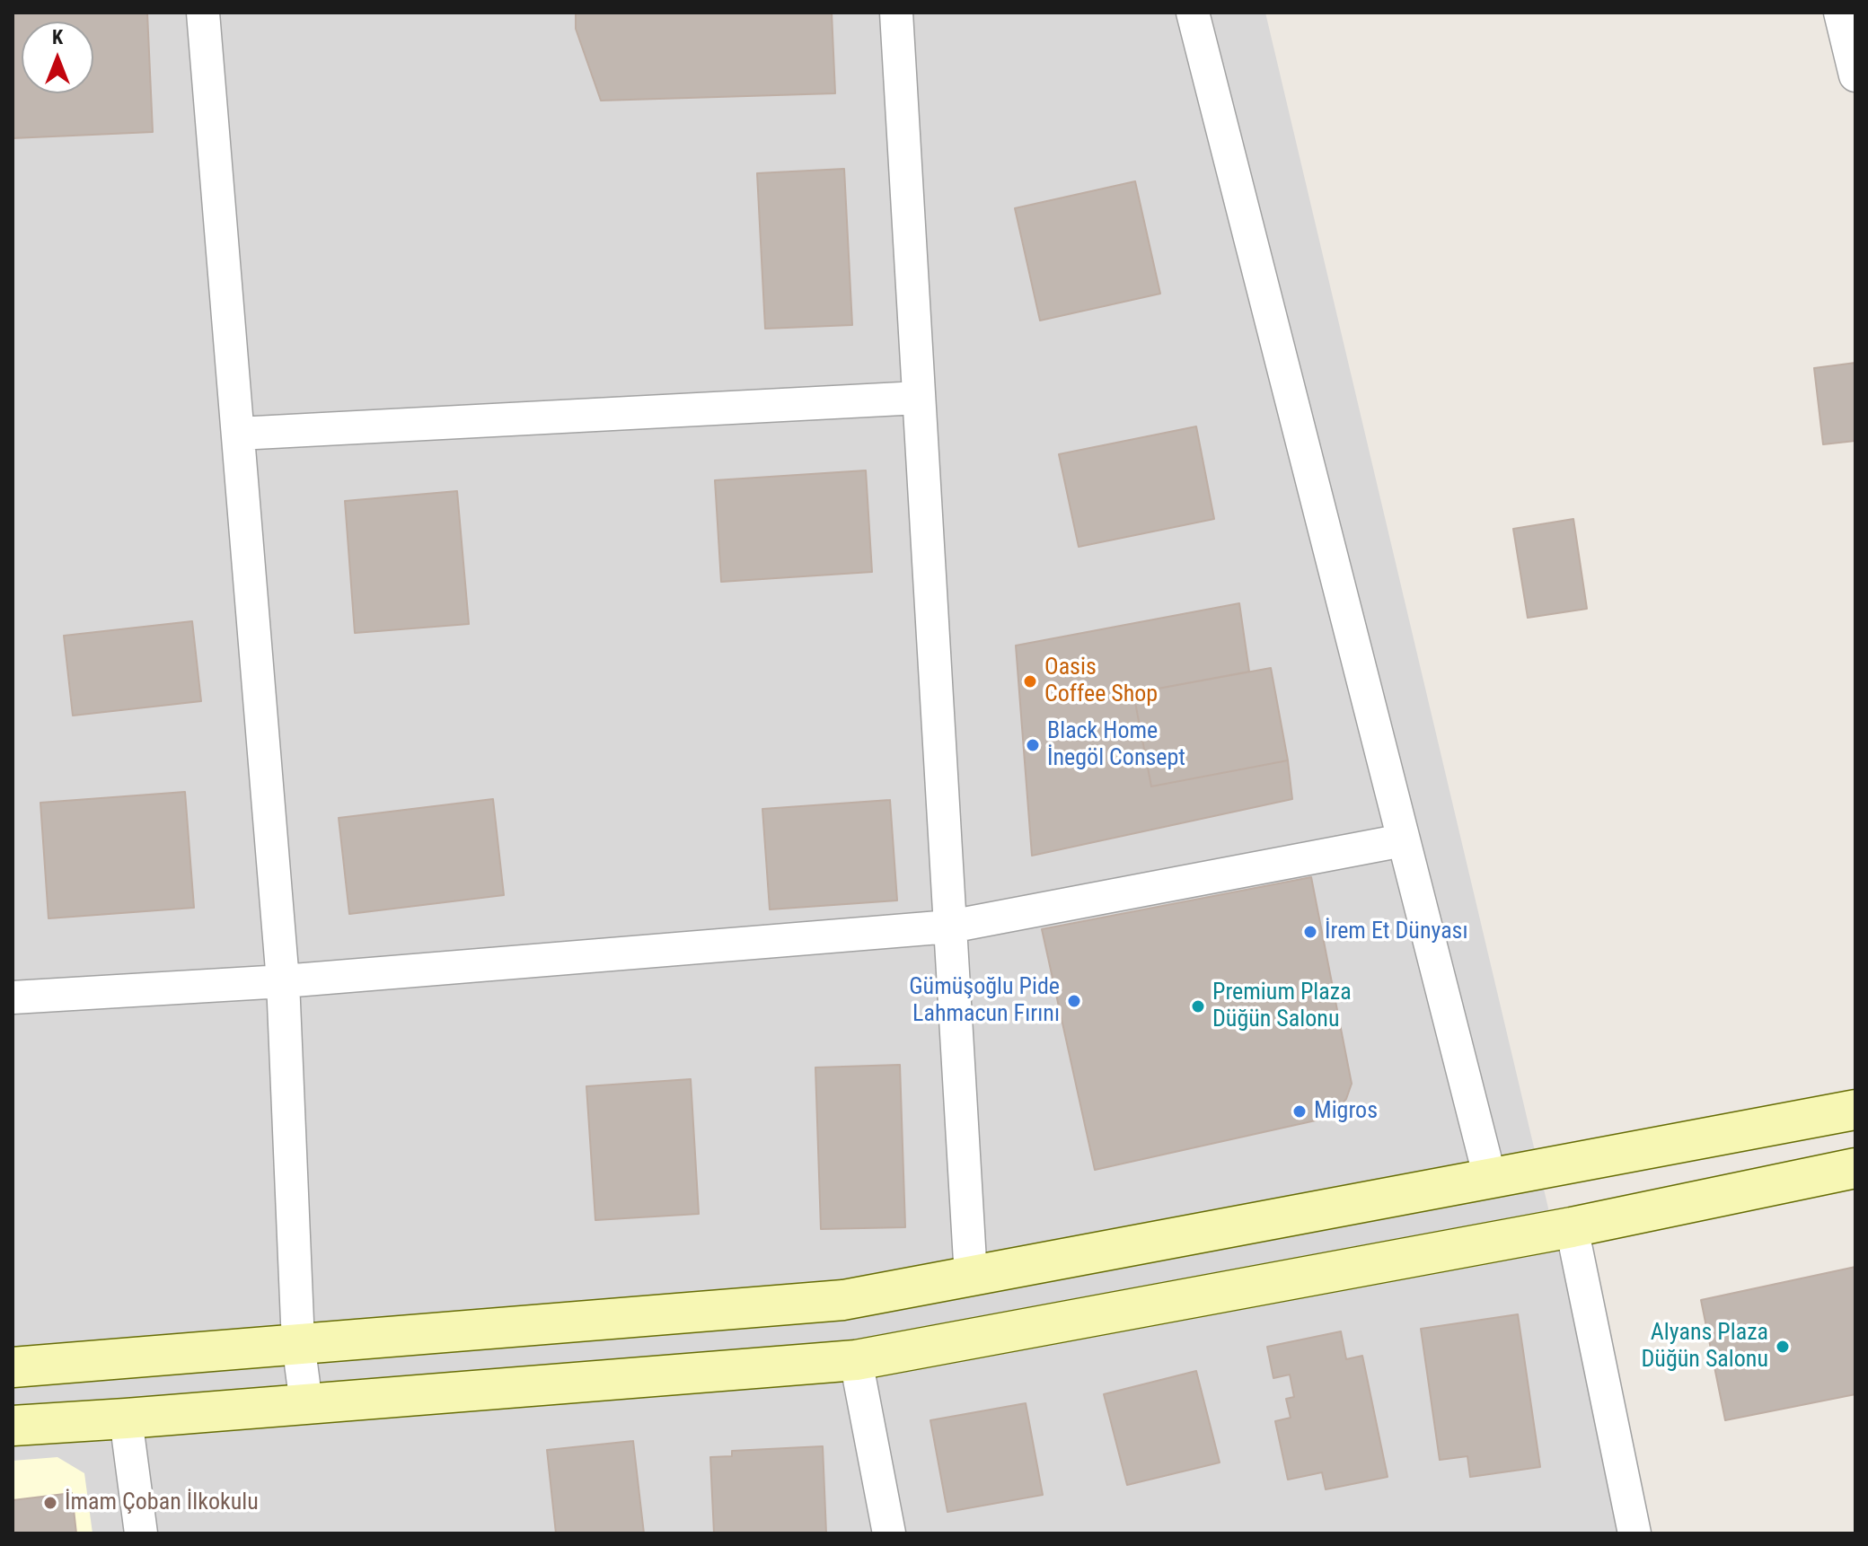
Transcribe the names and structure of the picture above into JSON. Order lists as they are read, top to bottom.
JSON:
{
  "places": [
    "Oasis Coffee Shop",
    "Black Home İnegöl Consept",
    "İrem Et Dünyası",
    "Gümüşoğlu Pide Lahmacun Fırını",
    "Premium Plaza Düğün Salonu",
    "Migros",
    "Alyans Plaza Düğün Salonu",
    "İmam Çoban İlkokulu"
  ],
  "north": "top"
}
